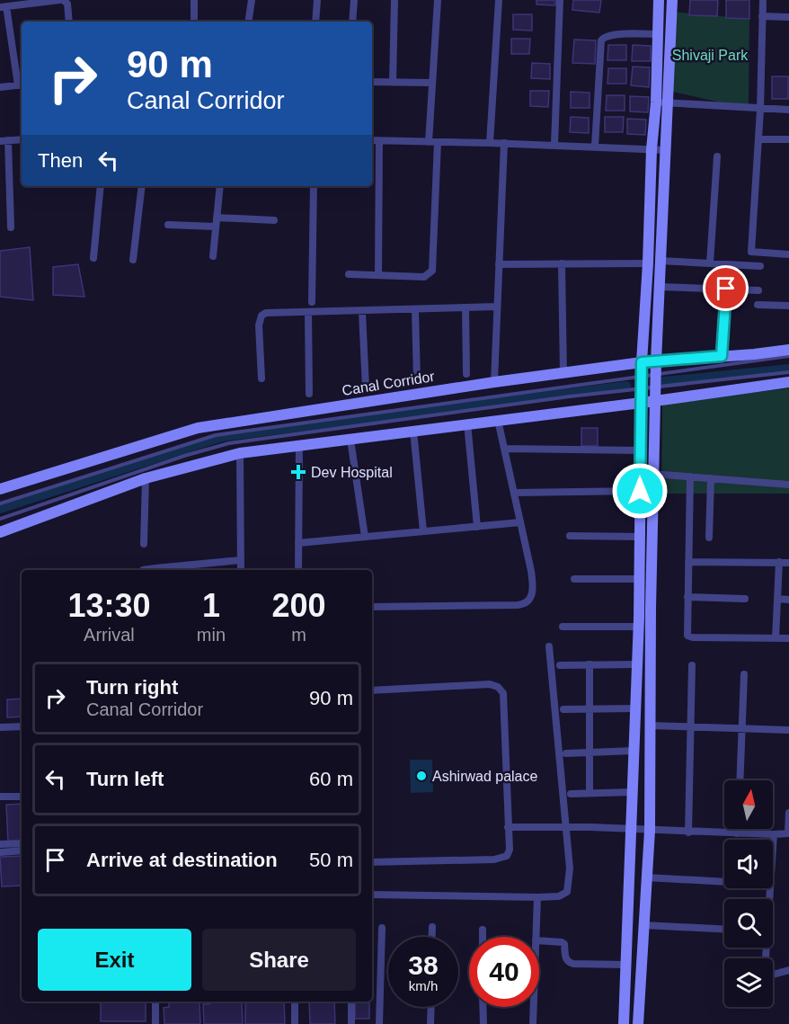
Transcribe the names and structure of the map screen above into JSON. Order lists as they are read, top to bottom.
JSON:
{
  "streets": {
    "street": ["Canal Corridor"]
  },
  "parks": ["Shivaji Park"],
  "places": {
    "health": ["Dev Hospital"],
    "other": ["Ashirwad palace"]
  },
  "north": "top",
  "page": {
    "turn": ["90 m", "Canal Corridor"],
    "then": "Then",
    "eta": [
      "13:30",
      "Arrival",
      "1",
      "min",
      "200",
      "m"
    ],
    "list": [
      {
        "name": "Turn right",
        "note": "Canal Corridor",
        "value": "90 m"
      },
      {
        "name": "Turn left",
        "value": "60 m"
      },
      {
        "name": "Arrive at destination",
        "value": "50 m"
      }
    ],
    "buttons": ["Exit", "Share"],
    "speed": "38 km/h",
    "limit": "40"
  }
}
